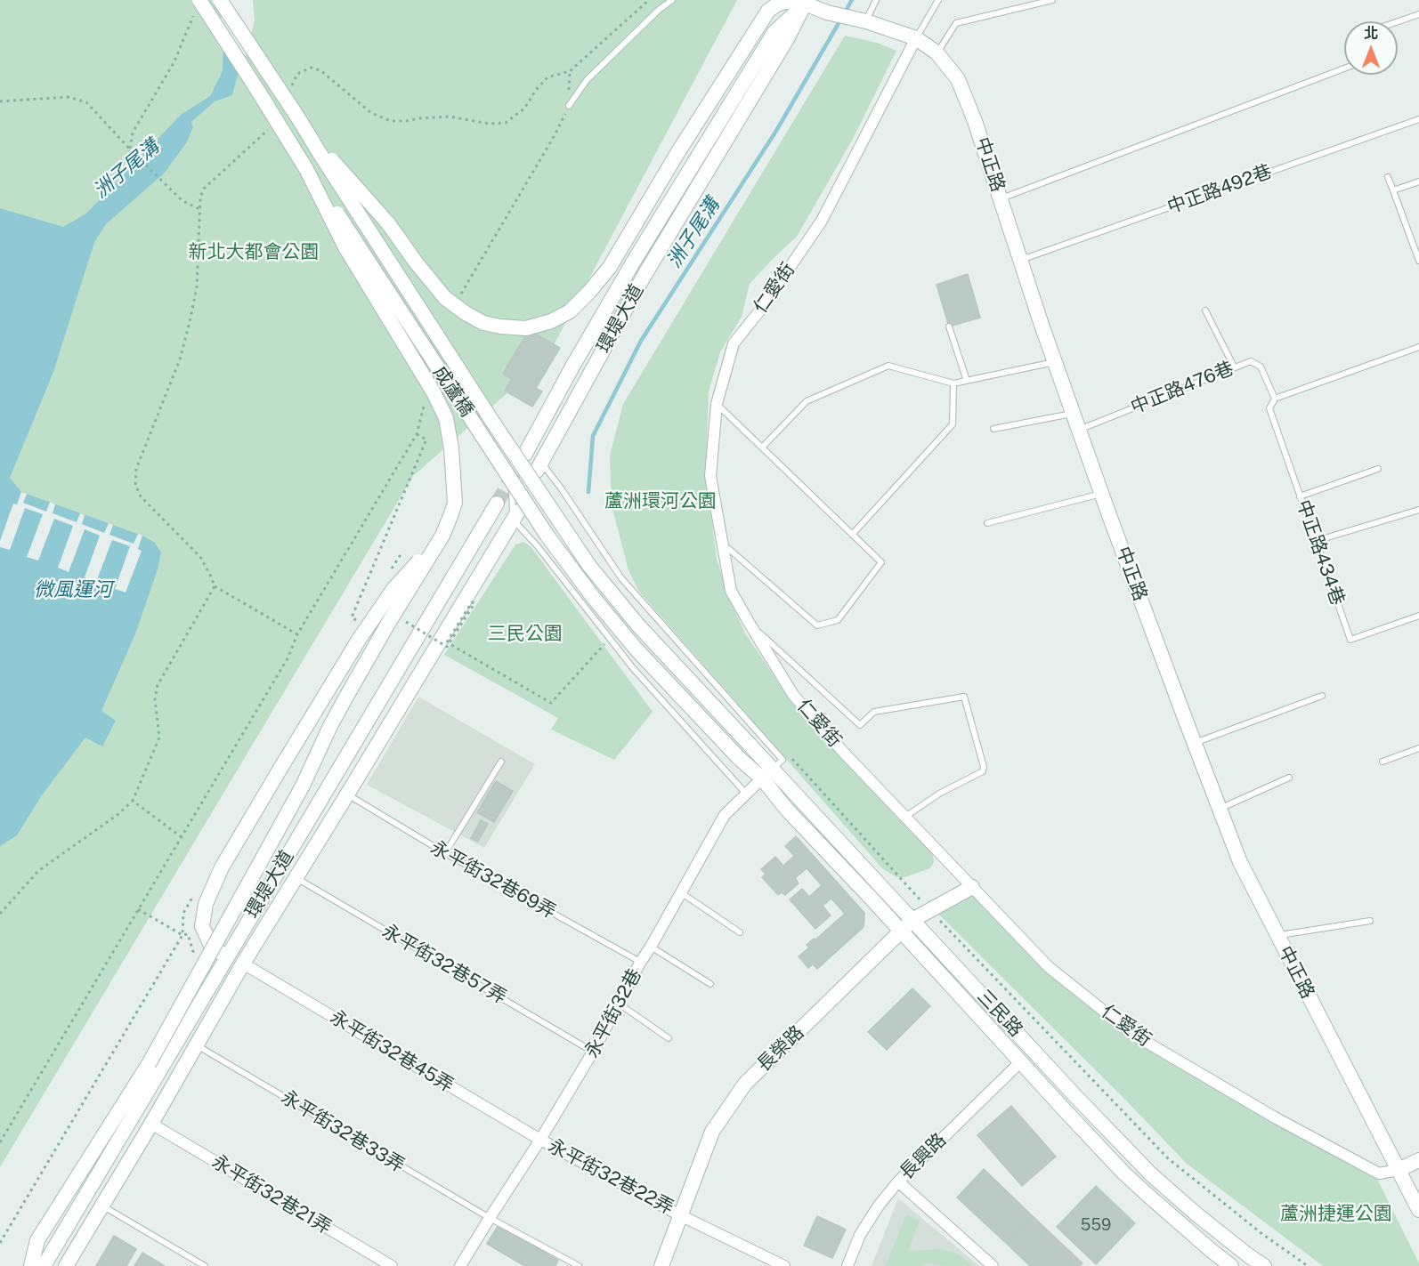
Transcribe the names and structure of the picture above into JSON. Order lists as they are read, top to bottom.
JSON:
{
  "streets": {
    "main road": [
      "中正路",
      "仁愛街",
      "環堤大道",
      "成蘆橋",
      "三民路",
      "長榮路"
    ],
    "street": [
      "永平街32巷",
      "永平街32巷45弄",
      "長興路",
      "永平街32巷22弄",
      "永平街32巷21弄"
    ],
    "lane": [
      "中正路492巷",
      "中正路476巷",
      "中正路434巷",
      "永平街32巷69弄",
      "永平街32巷57弄",
      "永平街32巷33弄"
    ]
  },
  "crossings": [
    ["中正路", "中正路492巷"],
    ["中正路", "仁愛街"],
    ["中正路", "環堤大道"],
    ["中正路", "中正路476巷"],
    ["仁愛街", "長榮路"],
    ["環堤大道", "永平街32巷69弄"],
    ["環堤大道", "永平街32巷57弄"],
    ["環堤大道", "永平街32巷45弄"],
    ["環堤大道", "永平街32巷33弄"],
    ["環堤大道", "永平街32巷21弄"],
    ["中正路476巷", "中正路434巷"],
    ["成蘆橋", "三民路"],
    ["永平街32巷69弄", "永平街32巷"],
    ["永平街32巷57弄", "永平街32巷"],
    ["永平街32巷", "三民路"],
    ["永平街32巷", "永平街32巷45弄"],
    ["永平街32巷", "永平街32巷33弄"],
    ["永平街32巷", "永平街32巷22弄"],
    ["三民路", "長榮路"],
    ["三民路", "長興路"],
    ["長榮路", "永平街32巷22弄"],
    ["永平街32巷45弄", "永平街32巷22弄"]
  ],
  "water": ["洲子尾溝", "微風運河"],
  "parks": [
    "新北大都會公園",
    "蘆洲環河公園",
    "三民公園",
    "蘆洲捷運公園"
  ],
  "house_numbers": ["559"],
  "north": "top"
}
